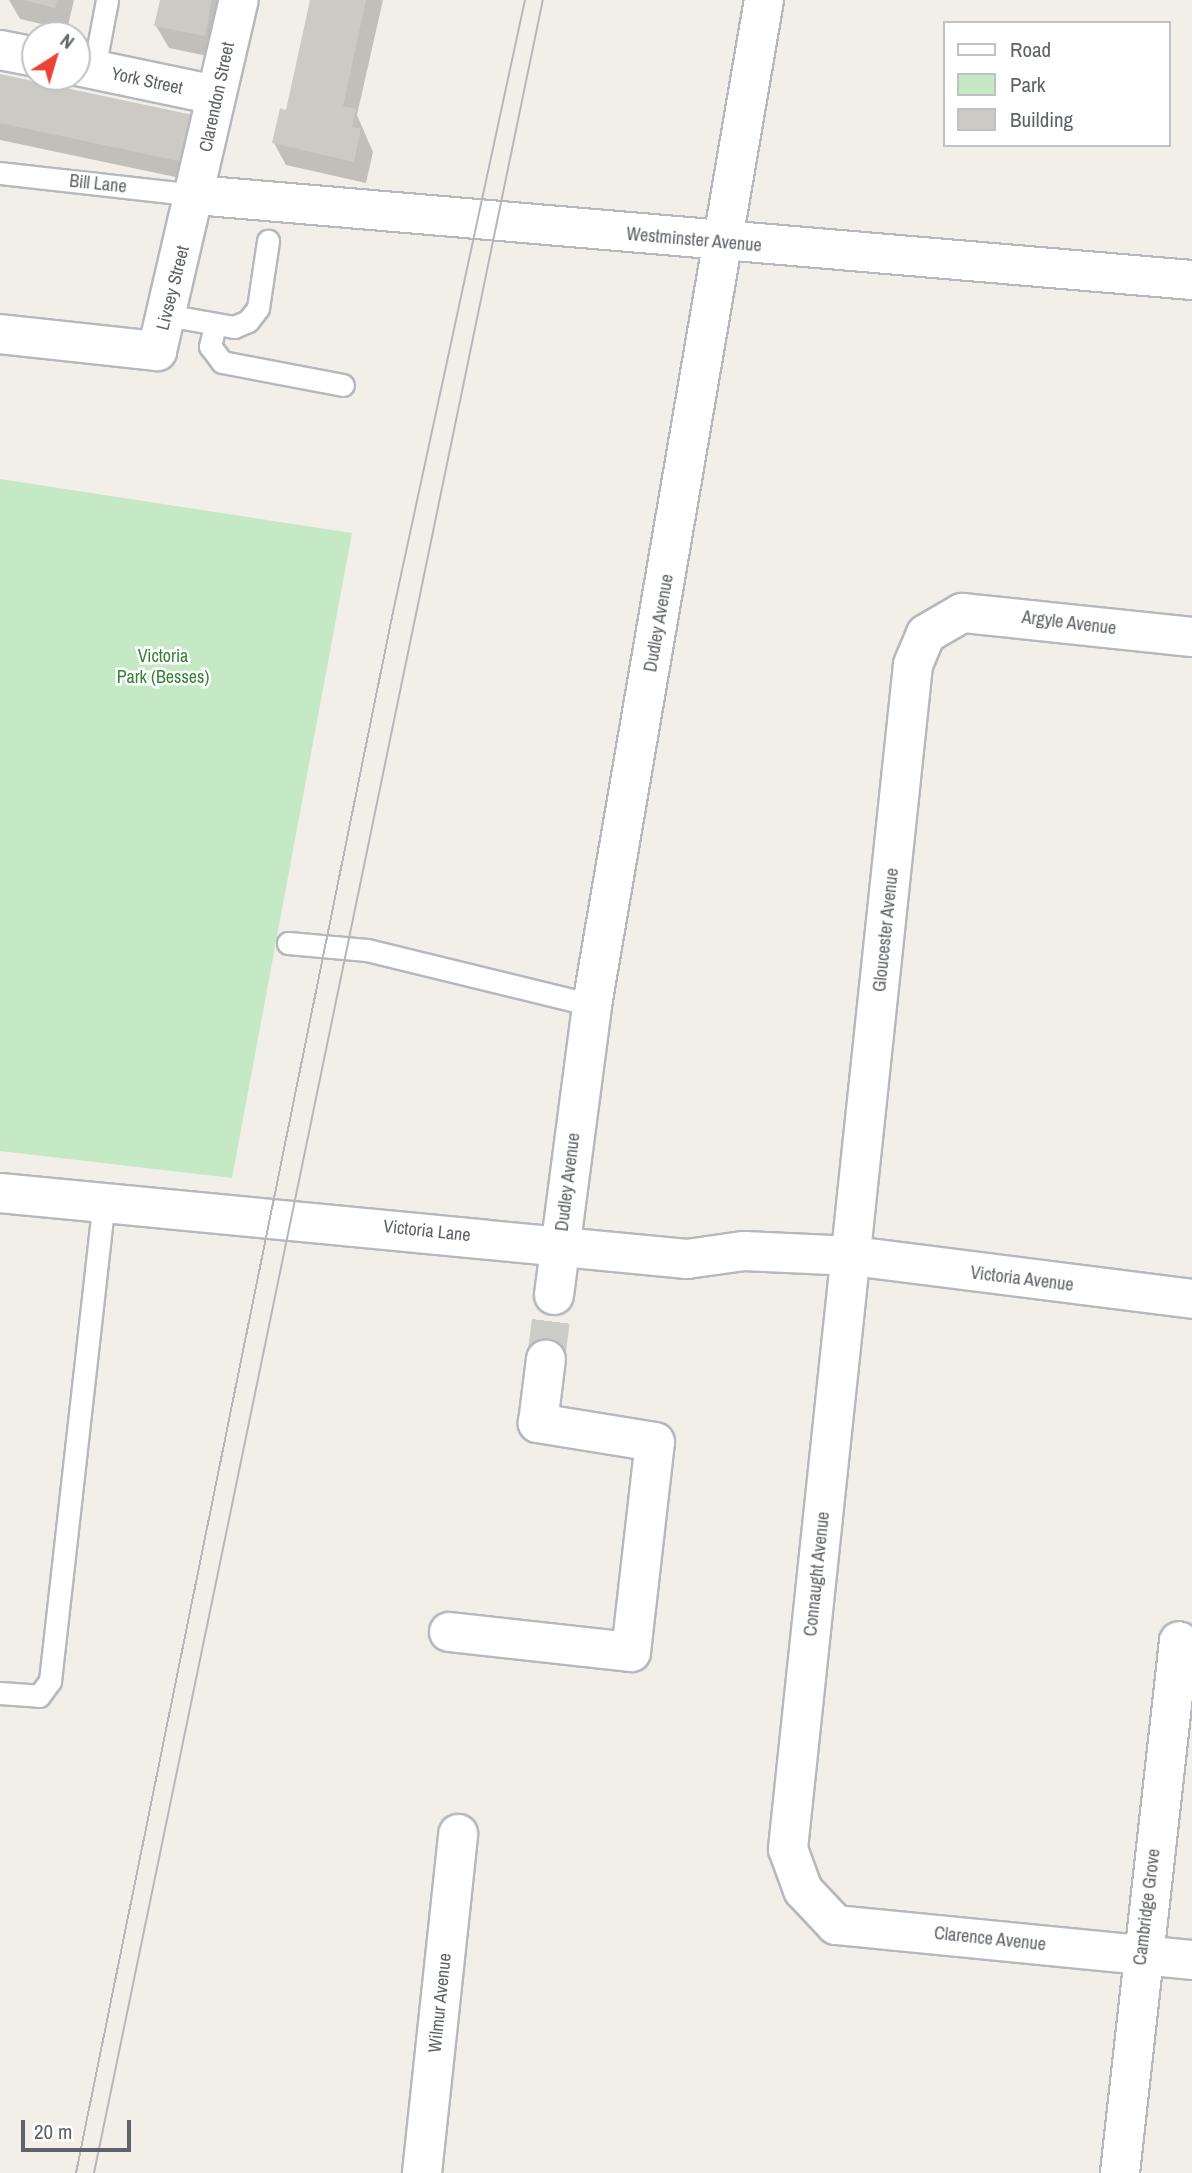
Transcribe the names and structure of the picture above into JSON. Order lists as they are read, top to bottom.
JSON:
{
  "streets": {
    "street": [
      "York Street",
      "Clarendon Street",
      "Westminster Avenue",
      "Livsey Street",
      "Dudley Avenue",
      "Argyle Avenue",
      "Gloucester Avenue",
      "Victoria Lane",
      "Victoria Avenue",
      "Connaught Avenue",
      "Cambridge Grove",
      "Clarence Avenue",
      "Wilmur Avenue"
    ],
    "lane": ["Bill Lane"]
  },
  "crossings": [
    ["York Street", "Clarendon Street"],
    ["Clarendon Street", "Bill Lane"],
    ["Clarendon Street", "Westminster Avenue"],
    ["Clarendon Street", "Livsey Street"],
    ["Bill Lane", "Westminster Avenue"],
    ["Bill Lane", "Livsey Street"],
    ["Westminster Avenue", "Livsey Street"],
    ["Westminster Avenue", "Dudley Avenue"],
    ["Dudley Avenue", "Victoria Lane"],
    ["Argyle Avenue", "Gloucester Avenue"],
    ["Gloucester Avenue", "Victoria Lane"],
    ["Gloucester Avenue", "Victoria Avenue"],
    ["Gloucester Avenue", "Connaught Avenue"],
    ["Victoria Lane", "Victoria Avenue"],
    ["Victoria Lane", "Connaught Avenue"],
    ["Victoria Avenue", "Connaught Avenue"],
    ["Connaught Avenue", "Clarence Avenue"],
    ["Cambridge Grove", "Clarence Avenue"]
  ],
  "parks": ["Victoria Park (Besses)"],
  "legend": ["Road", "Park", "Building"],
  "scale_bar": "20 m",
  "north": "top right"
}
